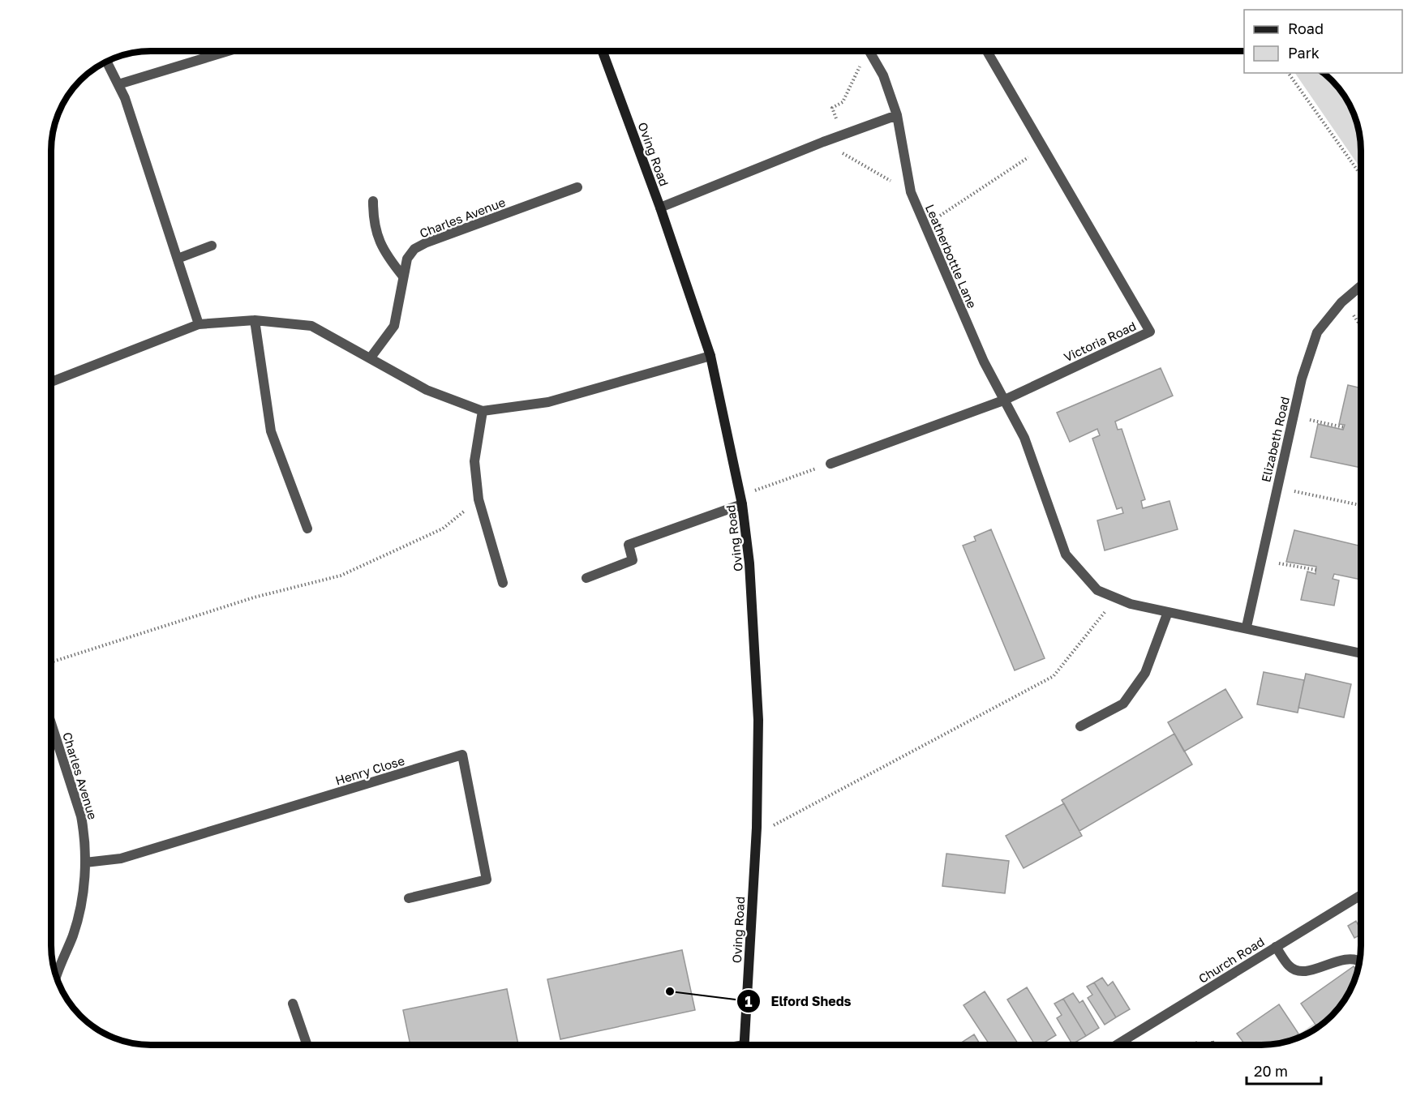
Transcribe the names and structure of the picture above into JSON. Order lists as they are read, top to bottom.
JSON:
{
  "streets": {
    "main road": ["Oving Road"],
    "street": [
      "Charles Avenue",
      "Leatherbottle Lane",
      "Victoria Road",
      "Elizabeth Road",
      "Henry Close",
      "Church Road"
    ]
  },
  "crossings": [
    ["Charles Avenue", "Henry Close"],
    ["Leatherbottle Lane", "Victoria Road"]
  ],
  "places": ["Elford Sheds"],
  "legend": ["Road", "Park"],
  "scale_bar": "20 m"
}
